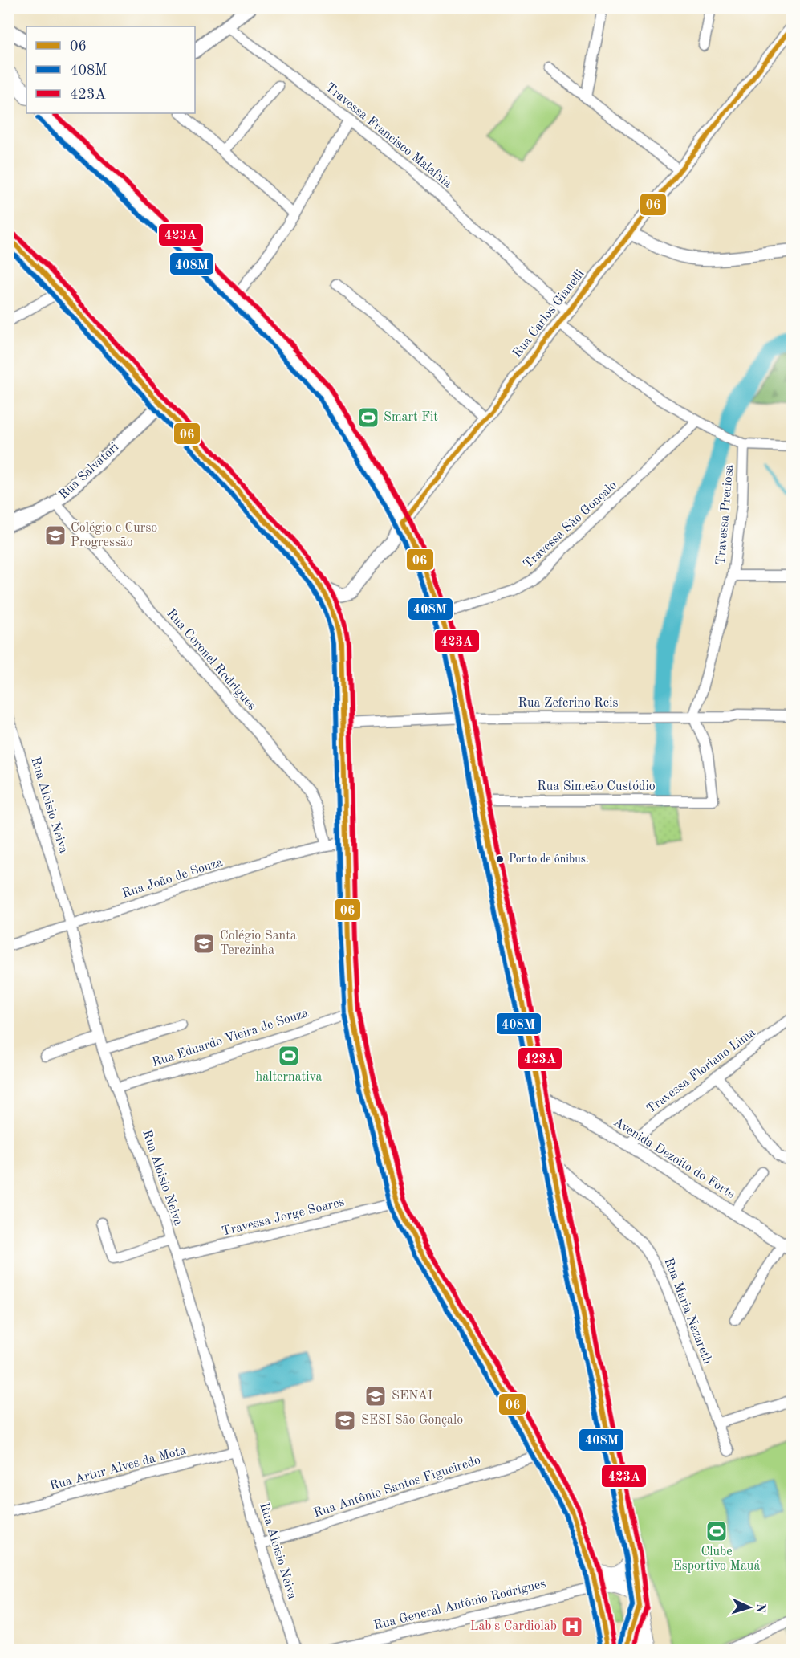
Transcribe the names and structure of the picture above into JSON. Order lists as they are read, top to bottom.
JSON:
{
  "streets": {
    "main road": ["Rua Salvatori"],
    "street": [
      "Travessa Francisco Malafaia",
      "Rua Carlos Gianelli",
      "Travessa Preciosa",
      "Travessa São Gonçalo",
      "Rua Coronel Rodrigues",
      "Rua Zeferino Reis",
      "Rua Simeão Custódio",
      "Rua Aloisio Neiva",
      "Rua João de Souza",
      "Rua Eduardo Vieira de Souza",
      "Travessa Floriano Lima",
      "Avenida Dezoito do Forte",
      "Travessa Jorge Soares",
      "Rua Maria Nazareth",
      "Rua Artur Alves da Mota",
      "Rua Antônio Santos Figueiredo",
      "Rua General Antônio Rodrigues"
    ]
  },
  "crossings": [
    ["Travessa Francisco Malafaia", "Rua Carlos Gianelli"],
    ["Rua Salvatori", "Rua Coronel Rodrigues"],
    ["Travessa Preciosa", "Rua Zeferino Reis"],
    ["Travessa Preciosa", "Rua Simeão Custódio"],
    ["Rua Coronel Rodrigues", "Rua João de Souza"],
    ["Rua Zeferino Reis", "Rua Simeão Custódio"],
    ["Rua Aloisio Neiva", "Rua João de Souza"],
    ["Rua Aloisio Neiva", "Rua Eduardo Vieira de Souza"],
    ["Rua Aloisio Neiva", "Travessa Jorge Soares"],
    ["Rua Aloisio Neiva", "Rua Artur Alves da Mota"],
    ["Rua Aloisio Neiva", "Rua Antônio Santos Figueiredo"],
    ["Travessa Floriano Lima", "Avenida Dezoito do Forte"]
  ],
  "places": {
    "sports": ["Smart Fit", "halternativa", "Clube Esportivo Mauá"],
    "school or university": [
      "Colégio e Curso Progressão",
      "Colégio Santa Terezinha",
      "SENAI",
      "SESI São Gonçalo"
    ],
    "other": ["Ponto de ônibus."],
    "hospital": ["Lab's Cardiolab"]
  },
  "lines": ["transit line 06", "transit line 423A", "transit line 408M"],
  "legend": ["06", "408M", "423A"],
  "north": "right"
}
